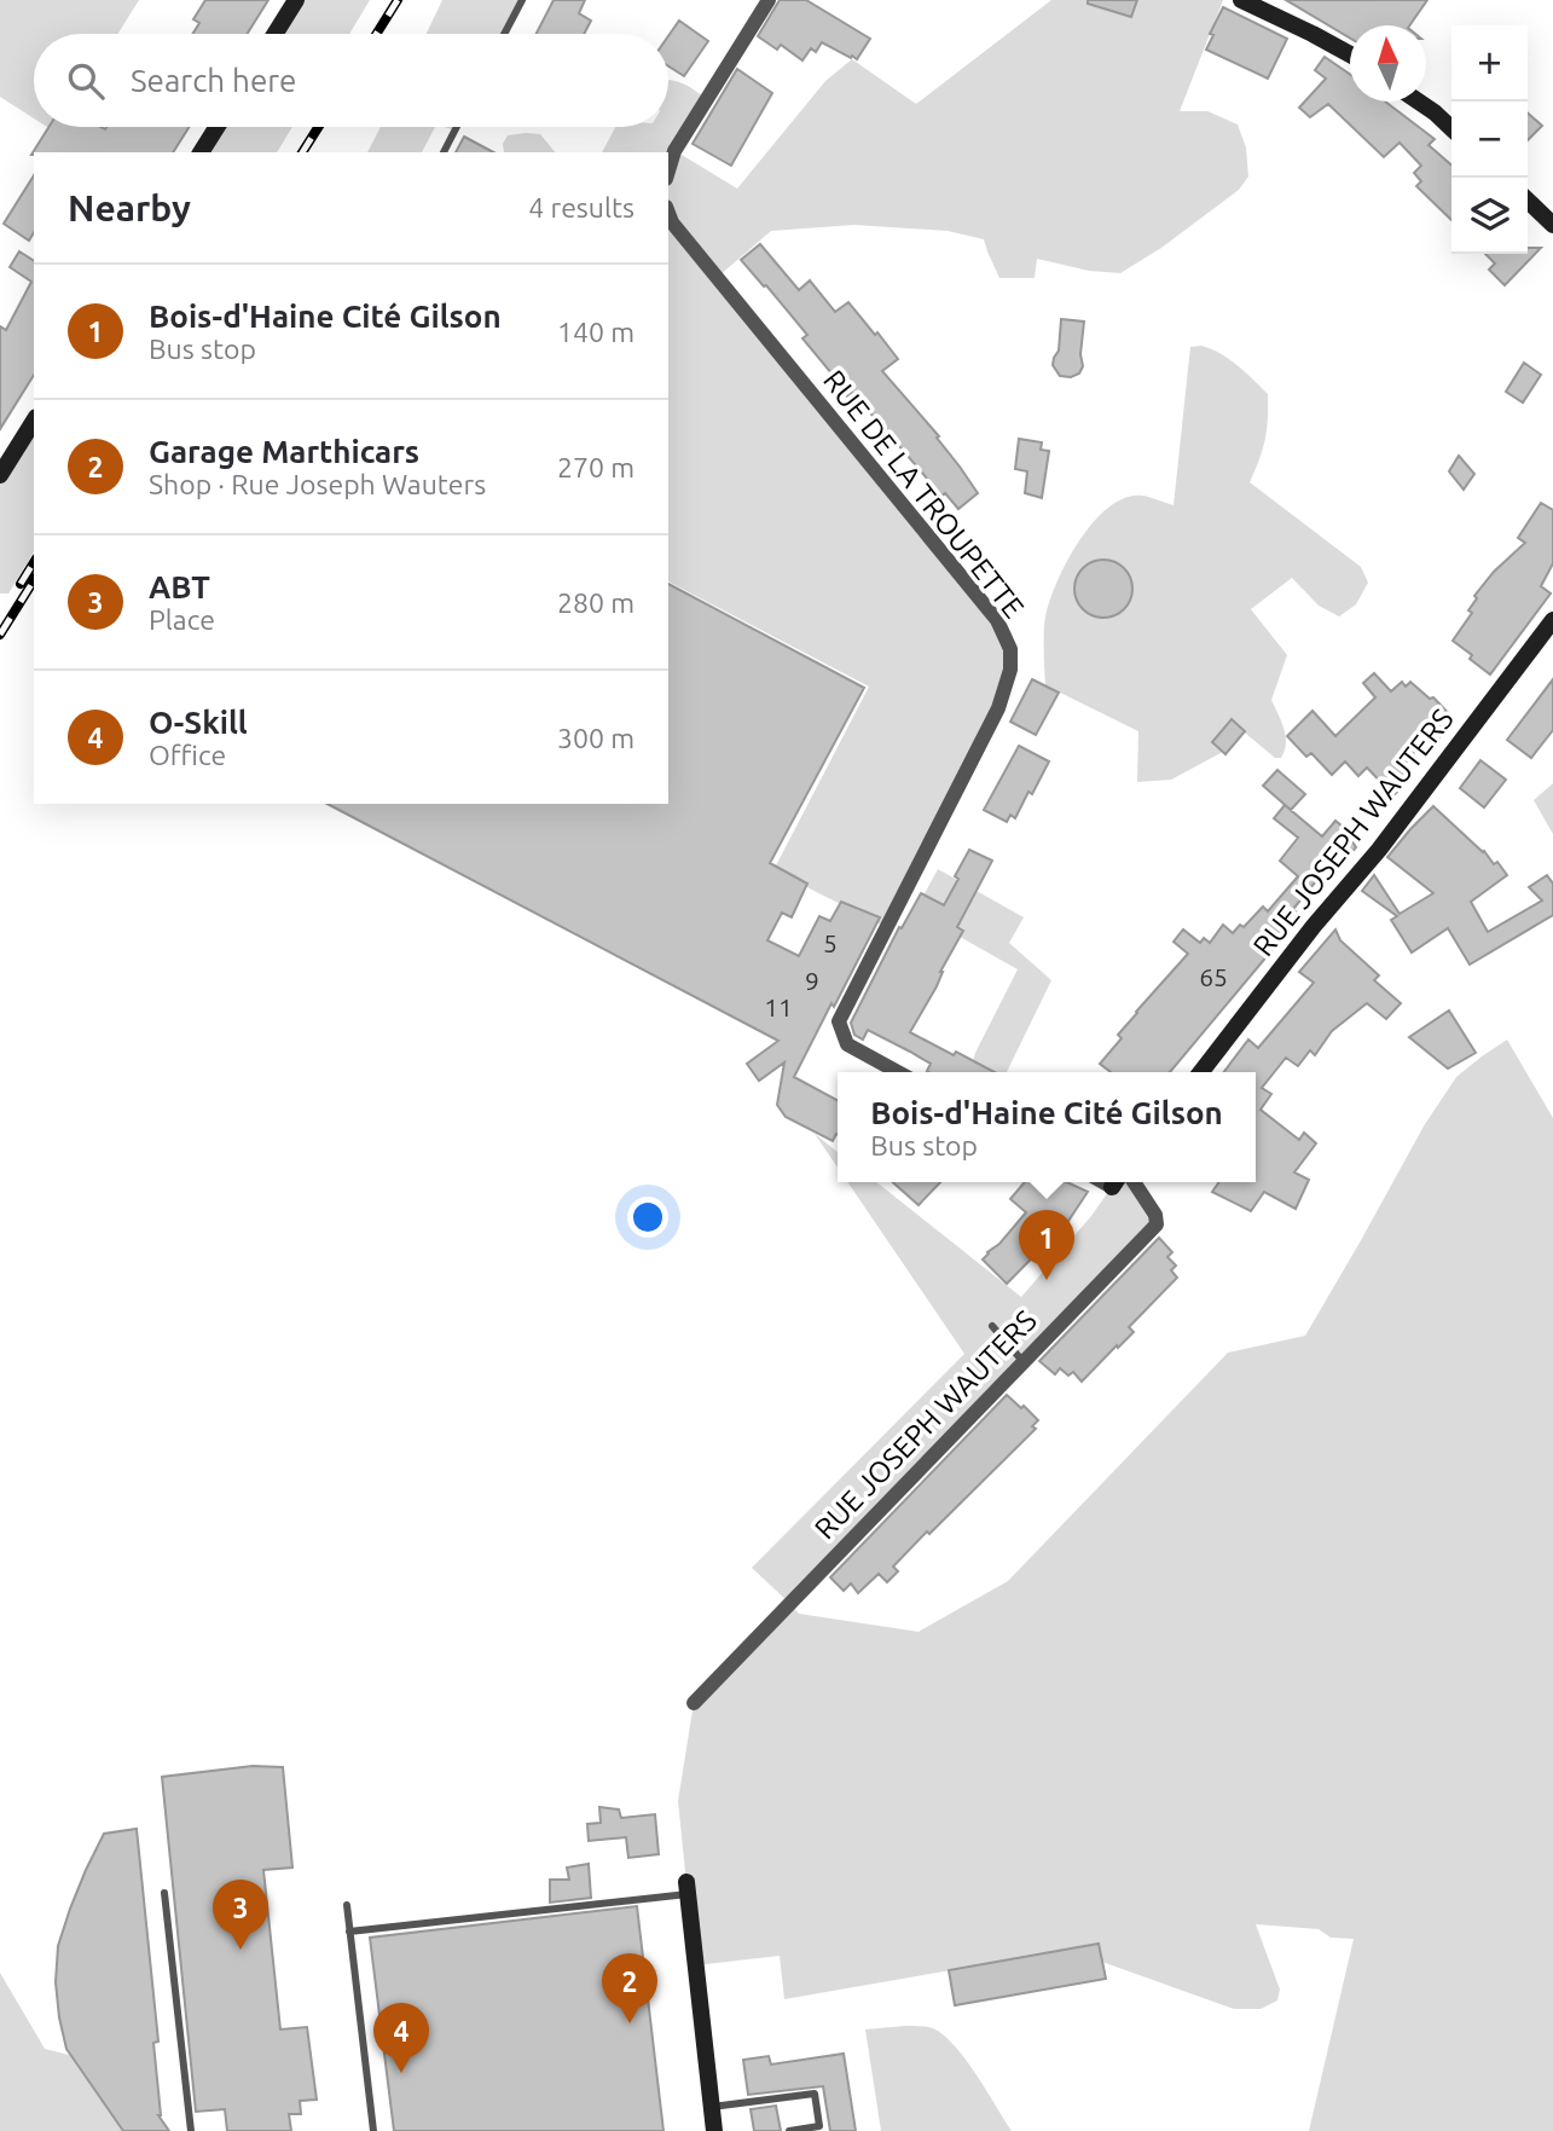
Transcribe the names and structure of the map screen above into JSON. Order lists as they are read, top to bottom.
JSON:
{
  "streets": {
    "street": ["RUE DE LA TROUPETTE", "RUE JOSEPH WAUTERS"]
  },
  "house_numbers": [
    "5",
    "65",
    "9",
    "11"
  ],
  "north": "top",
  "page": {
    "map_buttons": ["+", "−"],
    "search": "Search here",
    "heading": ["Nearby", "4 results"],
    "list": [
      {
        "mark": "1",
        "name": "Bois-d'Haine Cité Gilson",
        "note": "Bus stop",
        "value": "140 m"
      },
      {
        "mark": "2",
        "name": "Garage Marthicars",
        "note": "Shop · Rue Joseph Wauters",
        "value": "270 m"
      },
      {
        "mark": "3",
        "name": "ABT",
        "note": "Place",
        "value": "280 m"
      },
      {
        "mark": "4",
        "name": "O-Skill",
        "note": "Office",
        "value": "300 m"
      }
    ],
    "popup": ["Bois-d'Haine Cité Gilson", "Bus stop"],
    "pins": [
      "1",
      "3",
      "2",
      "4"
    ]
  }
}
